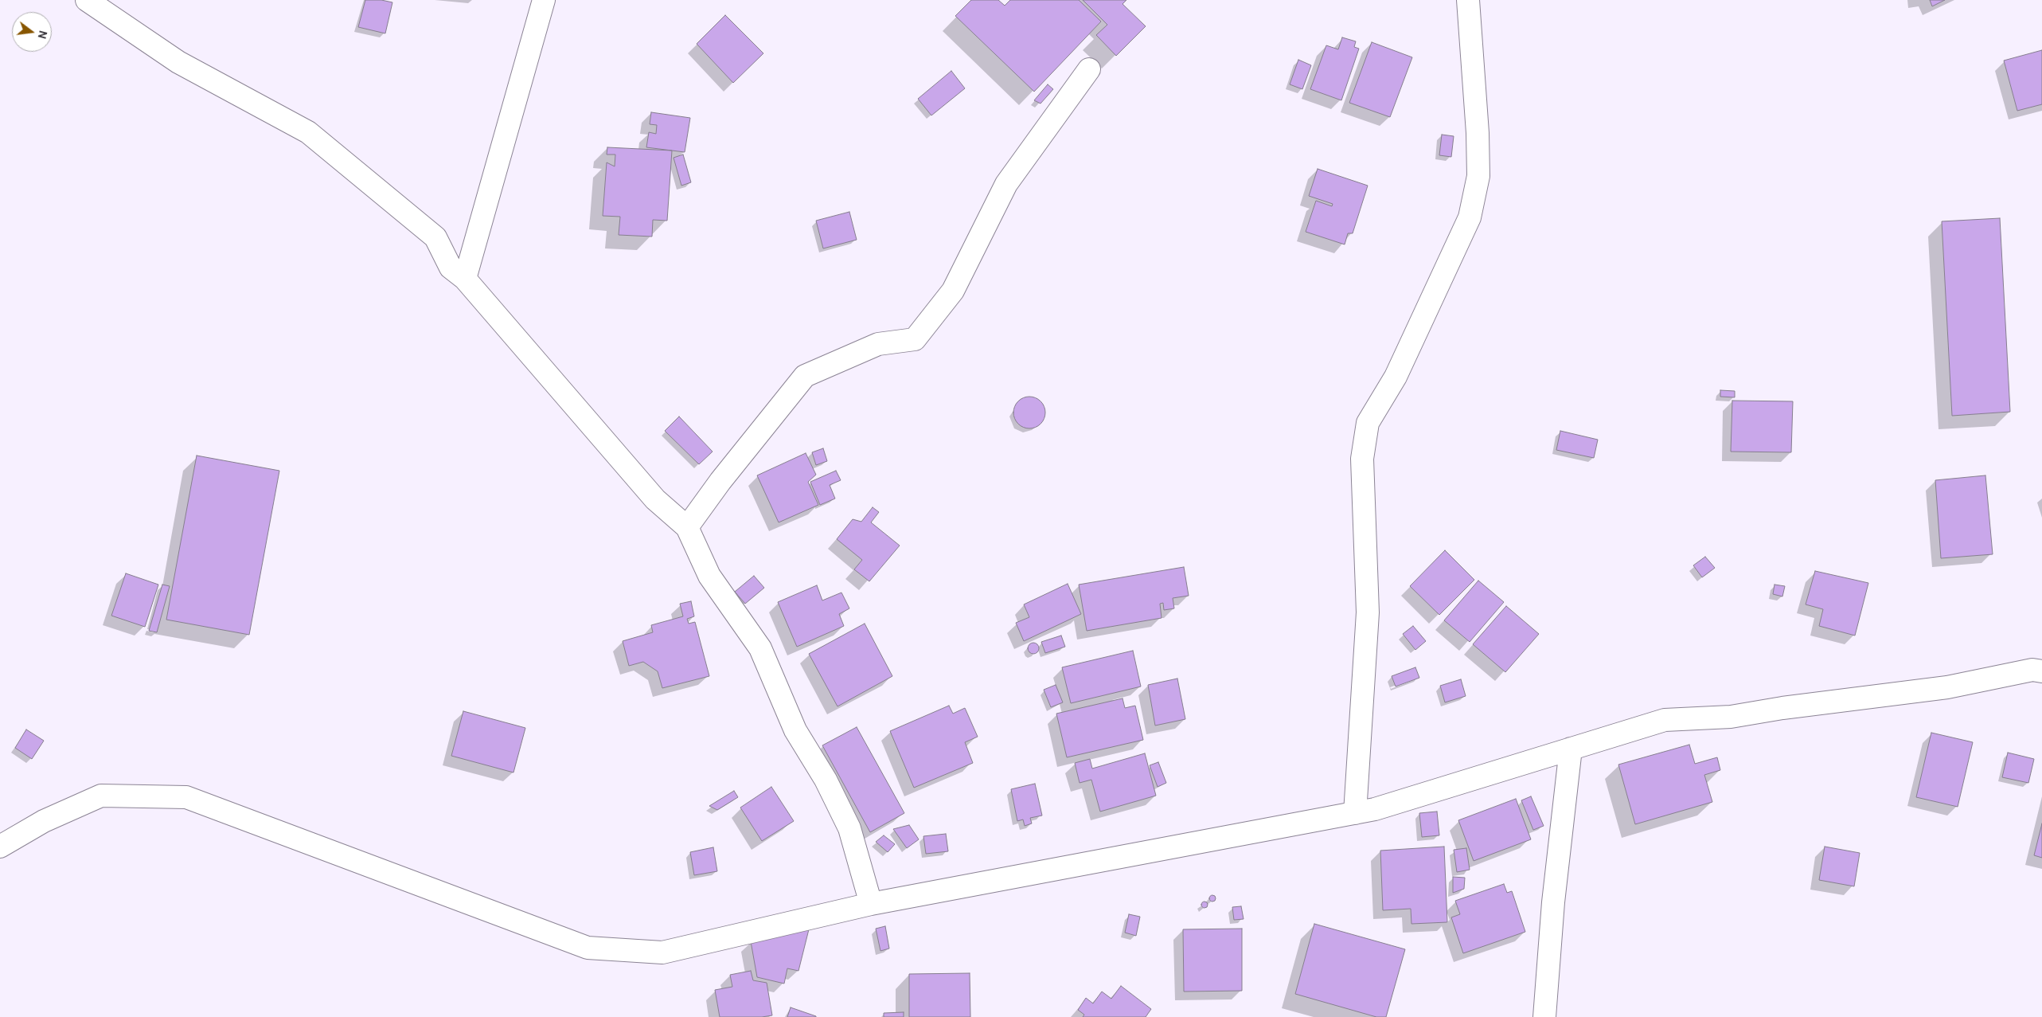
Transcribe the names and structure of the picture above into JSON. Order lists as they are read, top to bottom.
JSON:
{
  "north": "right"
}
